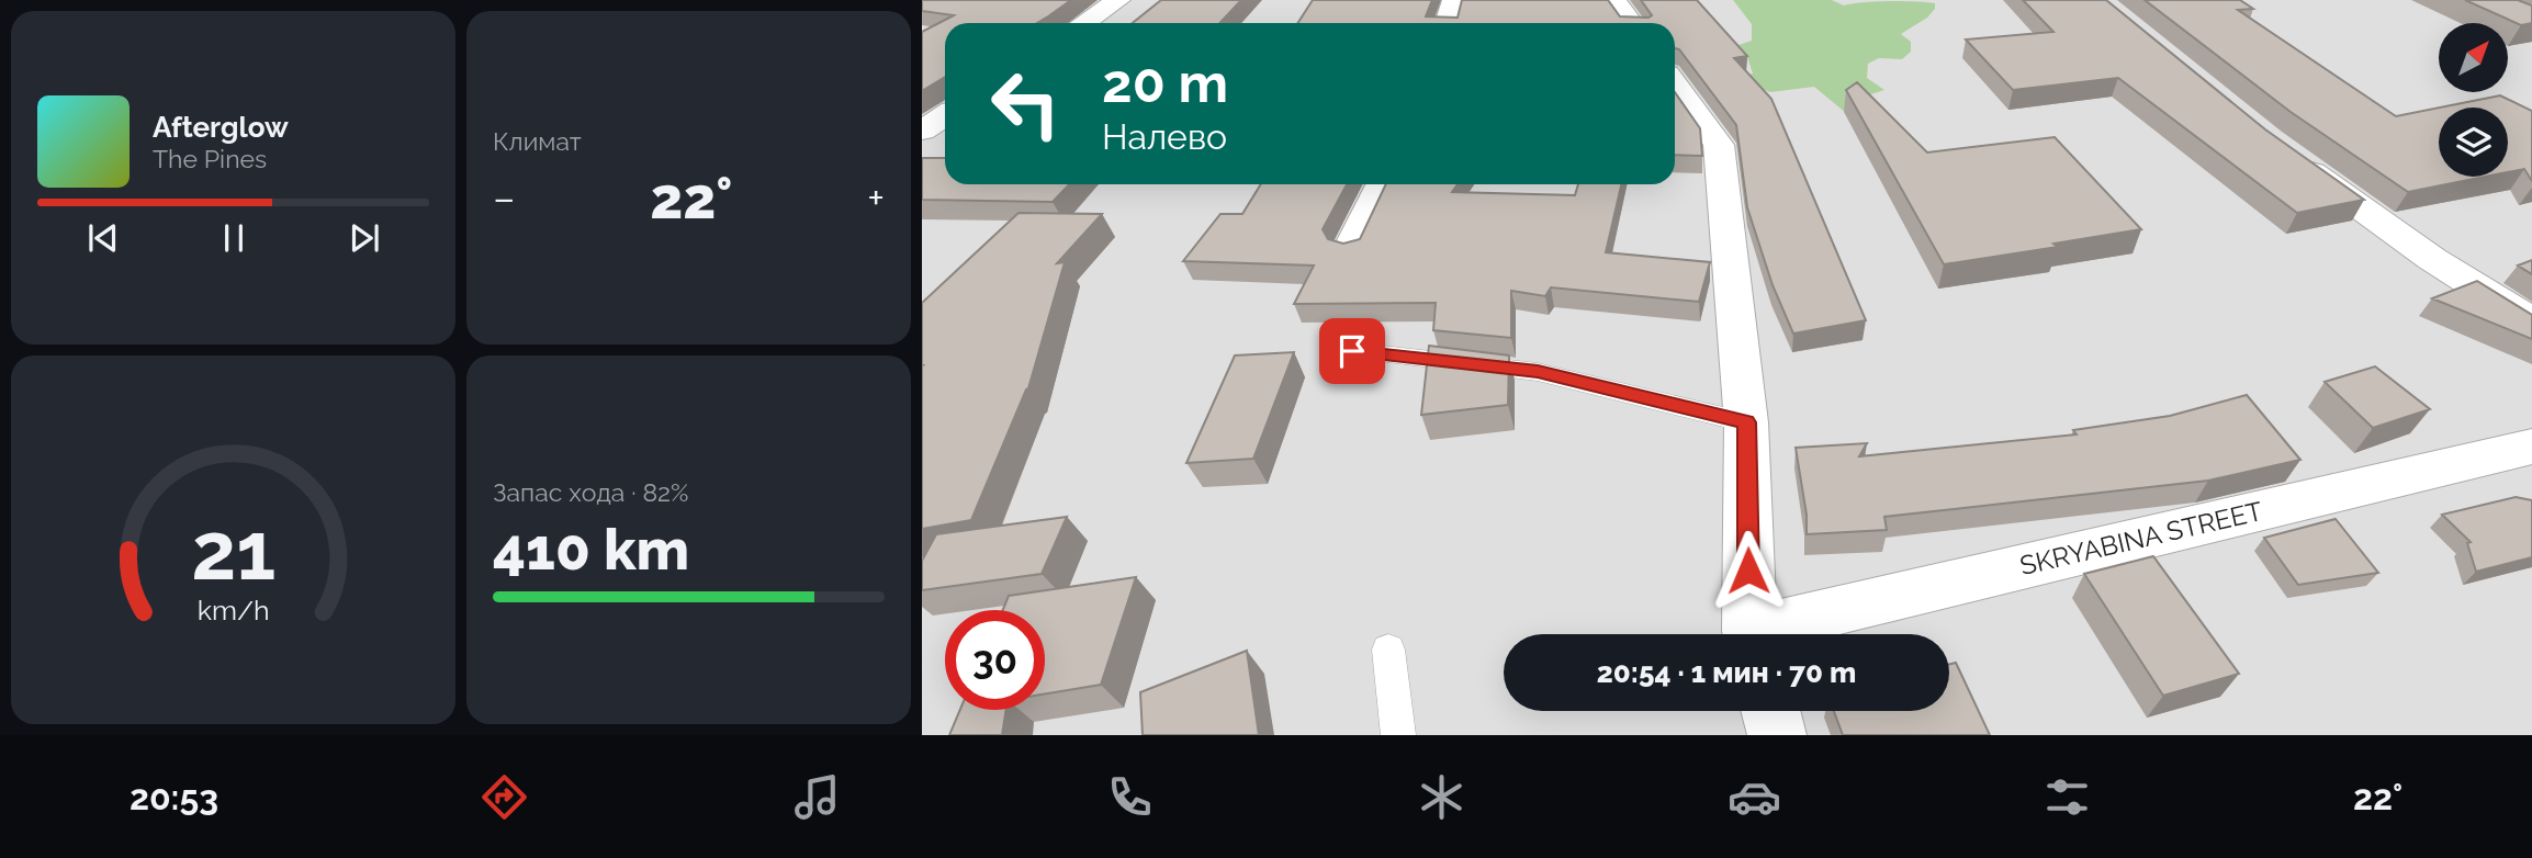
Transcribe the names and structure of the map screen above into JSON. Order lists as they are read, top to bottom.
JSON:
{
  "streets": {
    "street": ["SKRYABINA STREET"]
  },
  "north": "top right",
  "page": {
    "tile": [
      "Климат",
      ["Запас хода · 82%", "410 km"]
    ],
    "turn": ["20 m", "Налево"],
    "song": ["Afterglow", "The Pines"],
    "heat": ["−", "22°", "+"],
    "limit": "30",
    "trip": "20:54 · 1 мин · 70 m",
    "tabs": ["20:53", "22°"],
    "gauge": ["21", "km/h"]
  }
}
